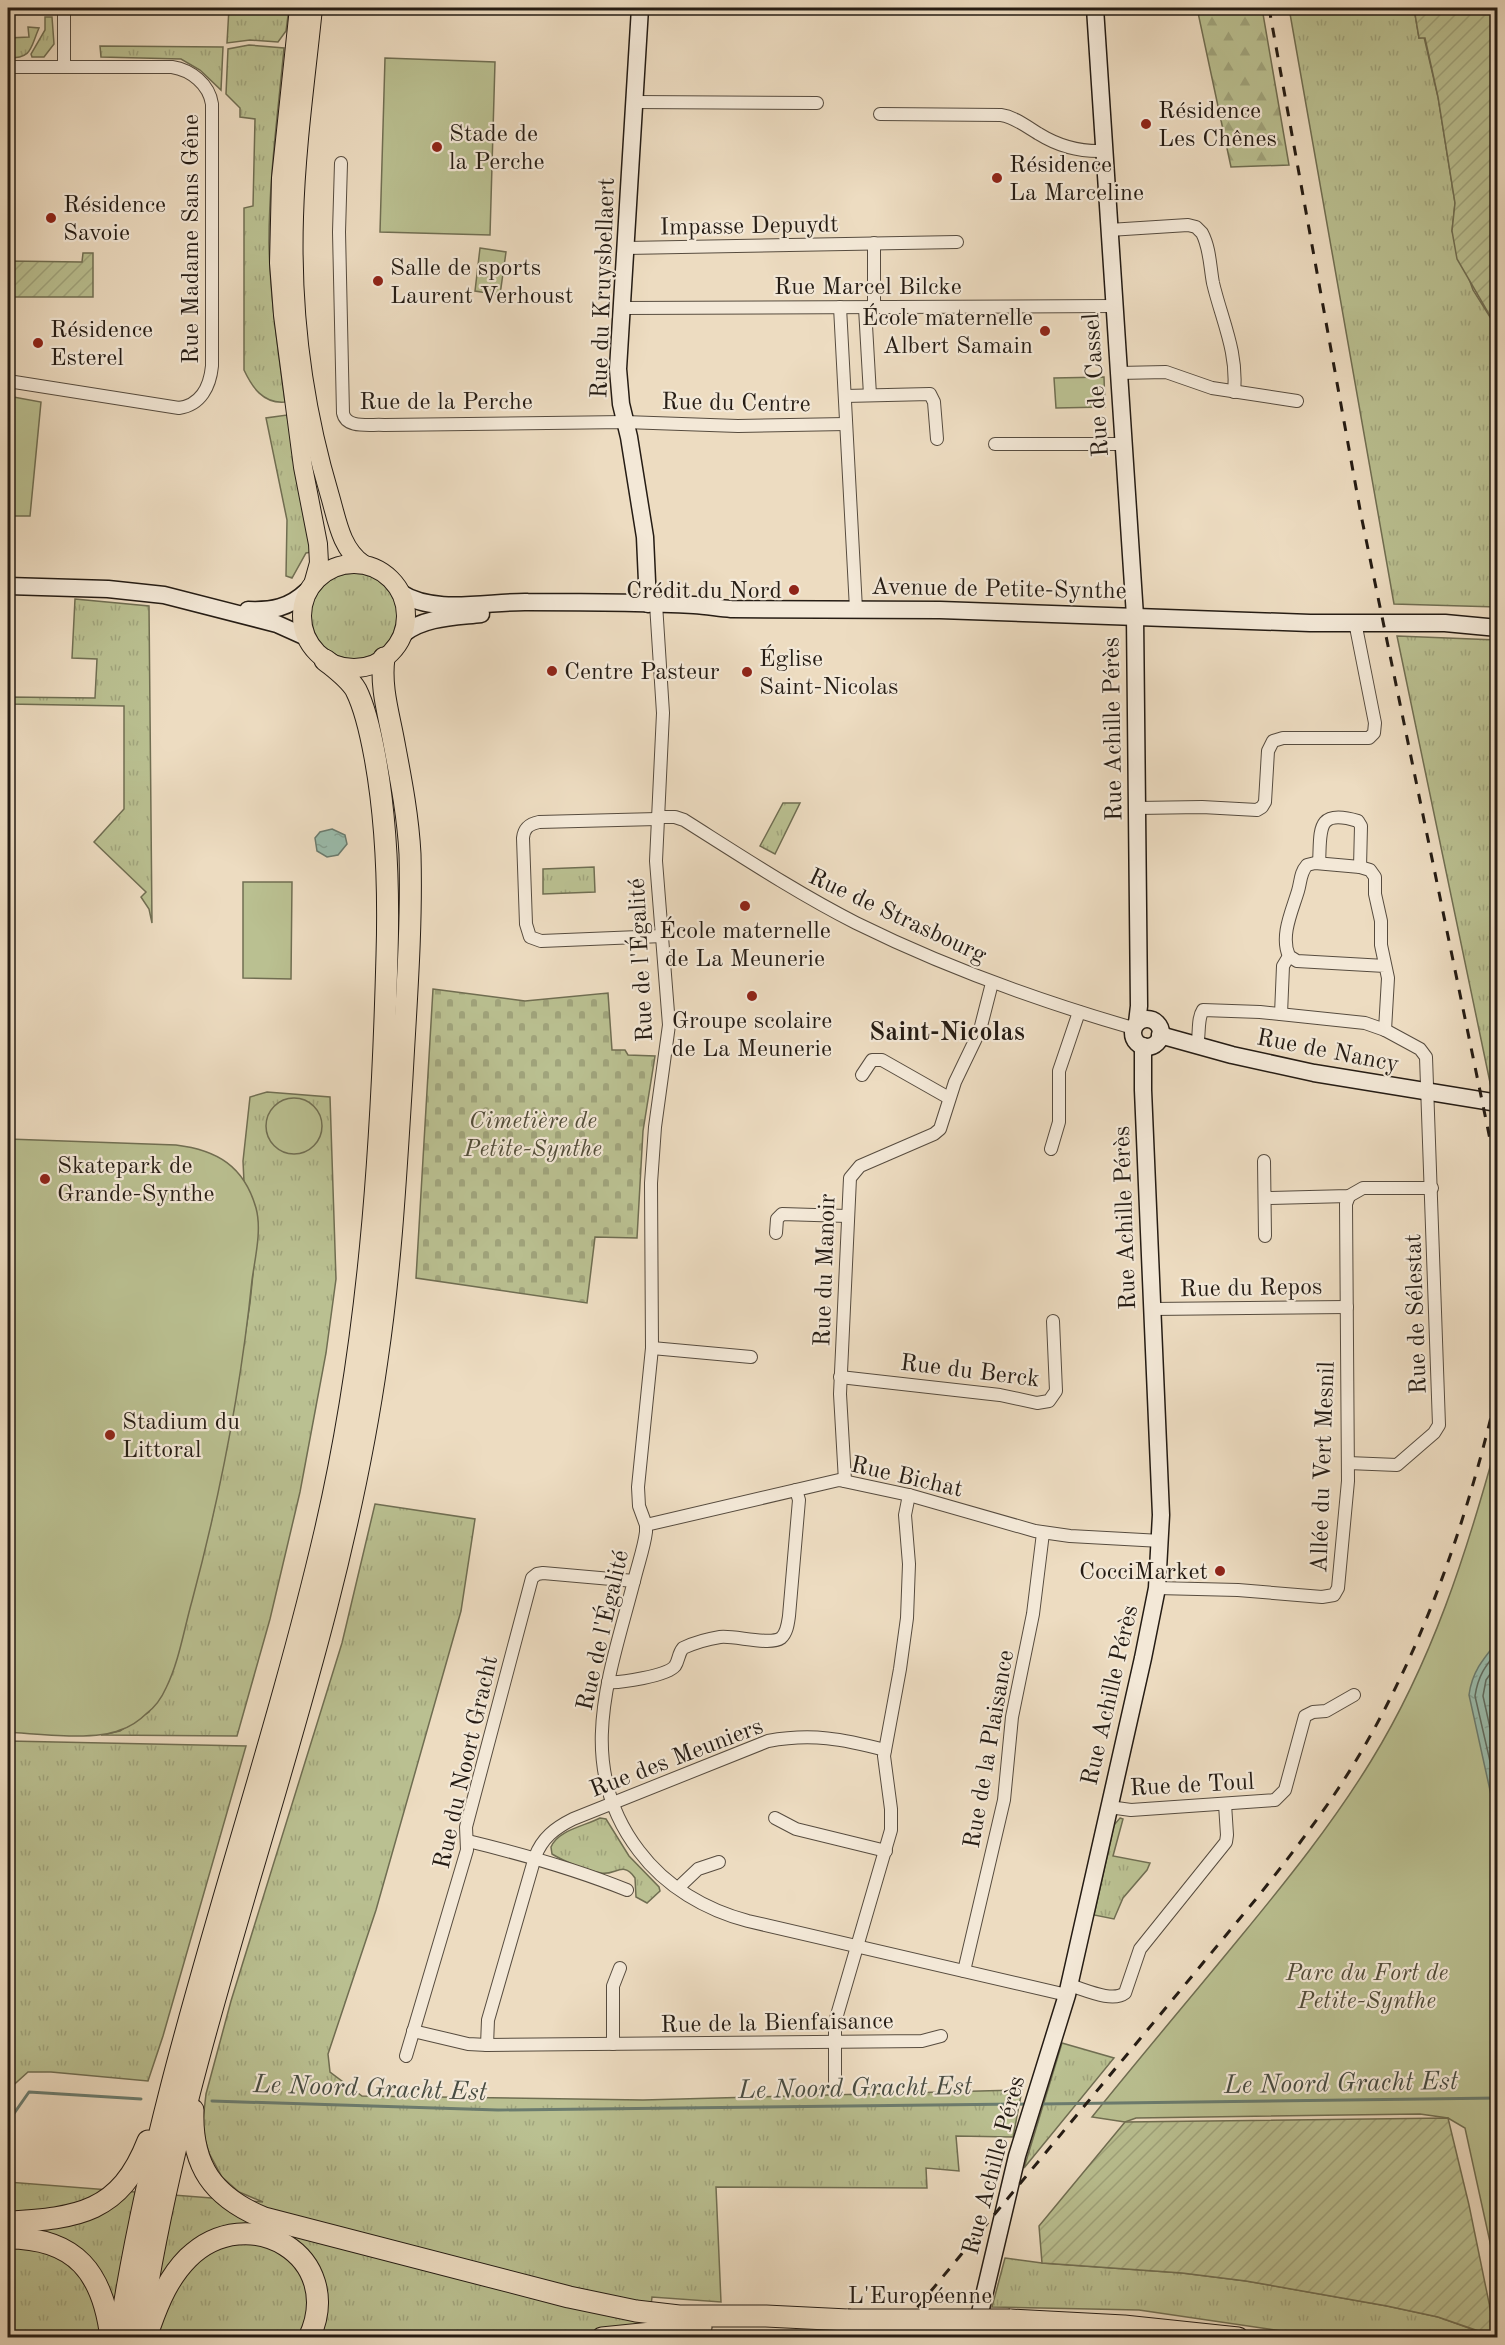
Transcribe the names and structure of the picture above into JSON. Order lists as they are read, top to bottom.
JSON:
{
  "streets": {
    "highway": ["L'Européenne"],
    "street": [
      "Impasse Depuydt",
      "Rue Madame Sans Gêne",
      "Rue Marcel Bilcke",
      "Rue du Kruysbellaert",
      "Rue de Cassel",
      "Rue de la Perche",
      "Rue du Centre",
      "Avenue de Petite-Synthe",
      "Rue Achille Pérès",
      "Rue de Strasbourg",
      "Rue de l'Égalité",
      "Rue de Nancy",
      "Rue du Manoir",
      "Rue du Repos",
      "Rue de Sélestat",
      "Rue du Berck",
      "Allée du Vert Mesnil",
      "Rue Bichat",
      "Rue de la Plaisance",
      "Rue des Meuniers",
      "Rue du Noort Gracht",
      "Rue de Toul",
      "Rue de la Bienfaisance"
    ]
  },
  "crossings": [
    ["Impasse Depuydt", "Rue Marcel Bilcke"],
    ["Impasse Depuydt", "Rue du Kruysbellaert"],
    ["Rue Marcel Bilcke", "Rue du Kruysbellaert"],
    ["Rue Marcel Bilcke", "Rue de Cassel"],
    ["Rue du Kruysbellaert", "Rue de la Perche"],
    ["Rue du Kruysbellaert", "Rue du Centre"],
    ["Rue du Kruysbellaert", "Avenue de Petite-Synthe"],
    ["Rue du Kruysbellaert", "Rue de l'Égalité"],
    ["Rue de Cassel", "Avenue de Petite-Synthe"],
    ["Rue de Cassel", "Rue Achille Pérès"],
    ["Rue de la Perche", "Rue du Centre"],
    ["Avenue de Petite-Synthe", "Rue Achille Pérès"],
    ["Avenue de Petite-Synthe", "Rue de l'Égalité"],
    ["Rue Achille Pérès", "Rue de Strasbourg"],
    ["Rue Achille Pérès", "Rue de l'Égalité"],
    ["Rue Achille Pérès", "Rue de Nancy"],
    ["Rue Achille Pérès", "Rue du Repos"],
    ["Rue Achille Pérès", "Allée du Vert Mesnil"],
    ["Rue Achille Pérès", "Rue Bichat"],
    ["Rue Achille Pérès", "Rue de Toul"],
    ["Rue de Strasbourg", "Rue de l'Égalité"],
    ["Rue de Strasbourg", "Rue de Nancy"],
    ["Rue de Strasbourg", "Rue du Manoir"],
    ["Rue de l'Égalité", "Rue Bichat"],
    ["Rue de l'Égalité", "Rue de la Plaisance"],
    ["Rue de l'Égalité", "Rue des Meuniers"],
    ["Rue de l'Égalité", "Rue du Noort Gracht"],
    ["Rue de l'Égalité", "Rue de Toul"],
    ["Rue de Nancy", "Rue de Sélestat"],
    ["Rue du Manoir", "Rue du Berck"],
    ["Rue du Manoir", "Rue Bichat"],
    ["Rue du Repos", "Allée du Vert Mesnil"],
    ["Rue de Sélestat", "Allée du Vert Mesnil"],
    ["Rue Bichat", "Rue de la Plaisance"],
    ["Rue des Meuniers", "Rue de la Bienfaisance"],
    ["Rue du Noort Gracht", "Rue de la Bienfaisance"]
  ],
  "districts": ["Saint-Nicolas"],
  "water": ["Le Noord Gracht Est"],
  "parks": ["Cimetière de Petite-Synthe", "Parc du Fort de Petite-Synthe"],
  "places": [
    "Résidence Les Chênes",
    "Stade de la Perche",
    "Résidence La Marceline",
    "Résidence Savoie",
    "Salle de sports Laurent Verhoust",
    "École maternelle Albert Samain",
    "Résidence Esterel",
    "Crédit du Nord",
    "Centre Pasteur",
    "Église Saint-Nicolas",
    "École maternelle de La Meunerie",
    "Groupe scolaire de La Meunerie",
    "Skatepark de Grande-Synthe",
    "Stadium du Littoral",
    "CocciMarket"
  ]
}
